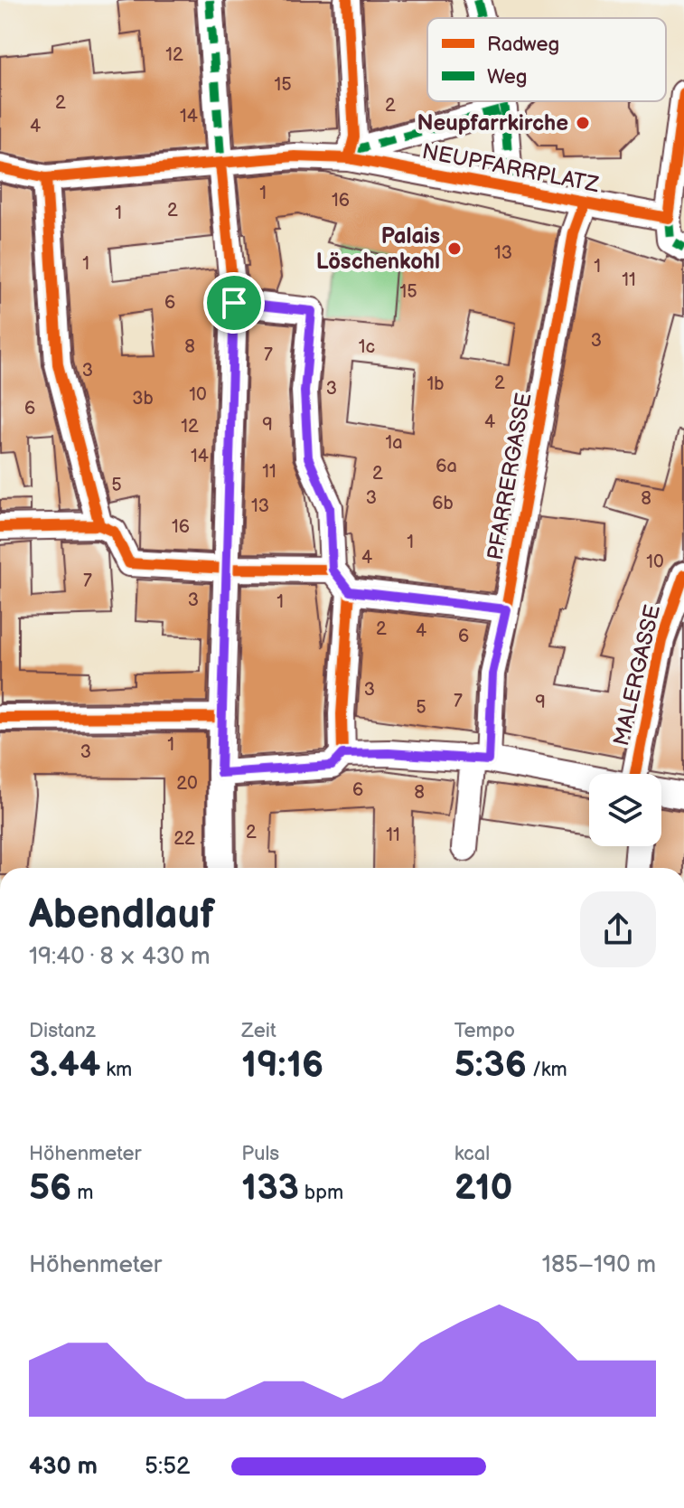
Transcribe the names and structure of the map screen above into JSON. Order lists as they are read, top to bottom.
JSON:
{
  "streets": {
    "street": ["NEUPFARRPLATZ", "PFARRERGASSE", "MALERGASSE"]
  },
  "crossings": [
    ["NEUPFARRPLATZ", "PFARRERGASSE"]
  ],
  "places": ["Neupfarrkirche", "Palais Löschenkohl"],
  "house_numbers": [
    "12",
    "15",
    "2",
    "2",
    "14",
    "4",
    "1",
    "16",
    "2",
    "1",
    "13",
    "1",
    "1",
    "11",
    "15",
    "6",
    "3",
    "8",
    "1c",
    "7",
    "3",
    "2",
    "1b",
    "3",
    "10",
    "3b",
    "6",
    "4",
    "9",
    "12",
    "1a",
    "14",
    "6a",
    "11",
    "2",
    "5",
    "3",
    "8",
    "6b",
    "13",
    "16",
    "1",
    "4",
    "10",
    "7",
    "3",
    "1",
    "2",
    "4",
    "6",
    "3",
    "7",
    "9",
    "5",
    "1",
    "3",
    "20",
    "6",
    "8",
    "2",
    "11",
    "22"
  ],
  "legend": ["Radweg", "Weg"],
  "page": {
    "heading": ["Abendlauf", "19:40 · 8 × 430 m"],
    "stats": [
      ["Distanz", "3.44 km"],
      ["Zeit", "19:16"],
      ["Tempo", "5:36 /km"],
      ["Höhenmeter", "56 m"],
      ["Puls", "133 bpm"],
      ["kcal", "210"]
    ],
    "chart": ["Höhenmeter", "185–190 m"],
    "list": [
      {
        "name": "430 m",
        "note": "5:52"
      }
    ]
  }
}
